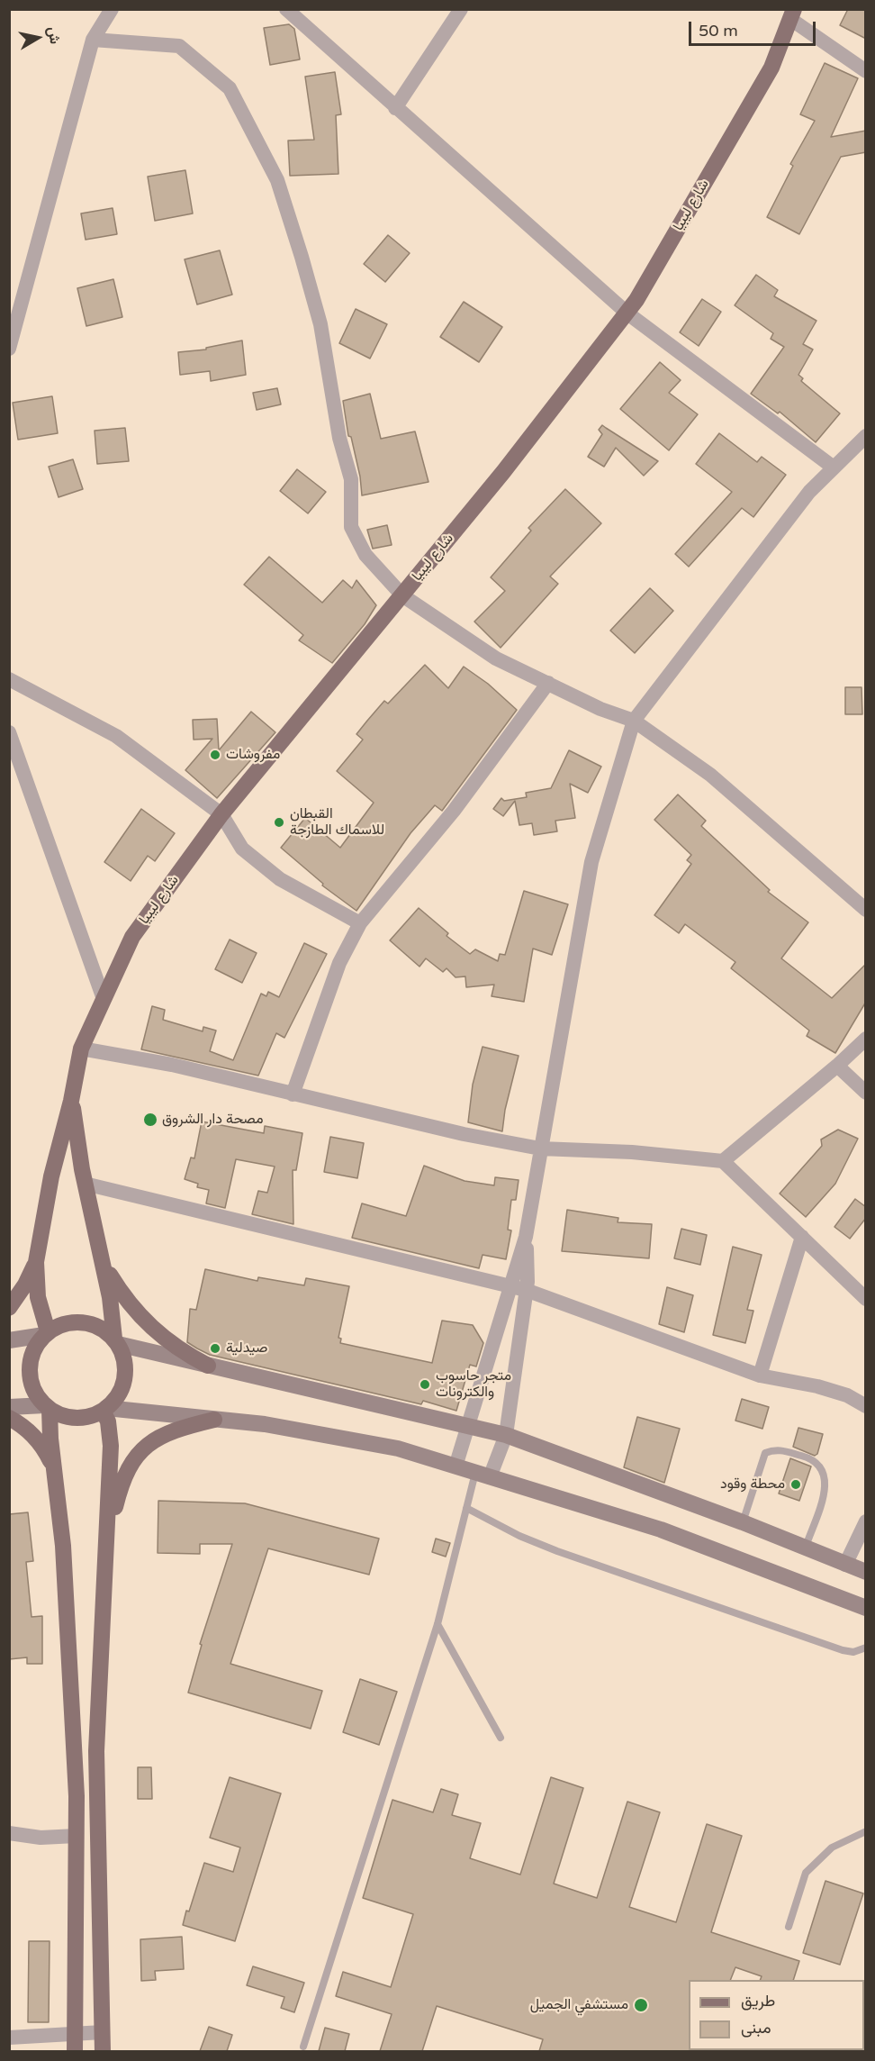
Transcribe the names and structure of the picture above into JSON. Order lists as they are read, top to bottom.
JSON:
{
  "streets": {
    "main road": ["شارع ليبيا"]
  },
  "places": [
    "مفروشات",
    "القبطان للاسماك الطازجة",
    "مصحة دار الشروق",
    "صيدلية",
    "متجر حاسوب والكترونات",
    "محطة وقود",
    "مستشفي الجميل"
  ],
  "legend": ["طريق", "مبنى"],
  "scale_bar": "50 m",
  "north": "right"
}
